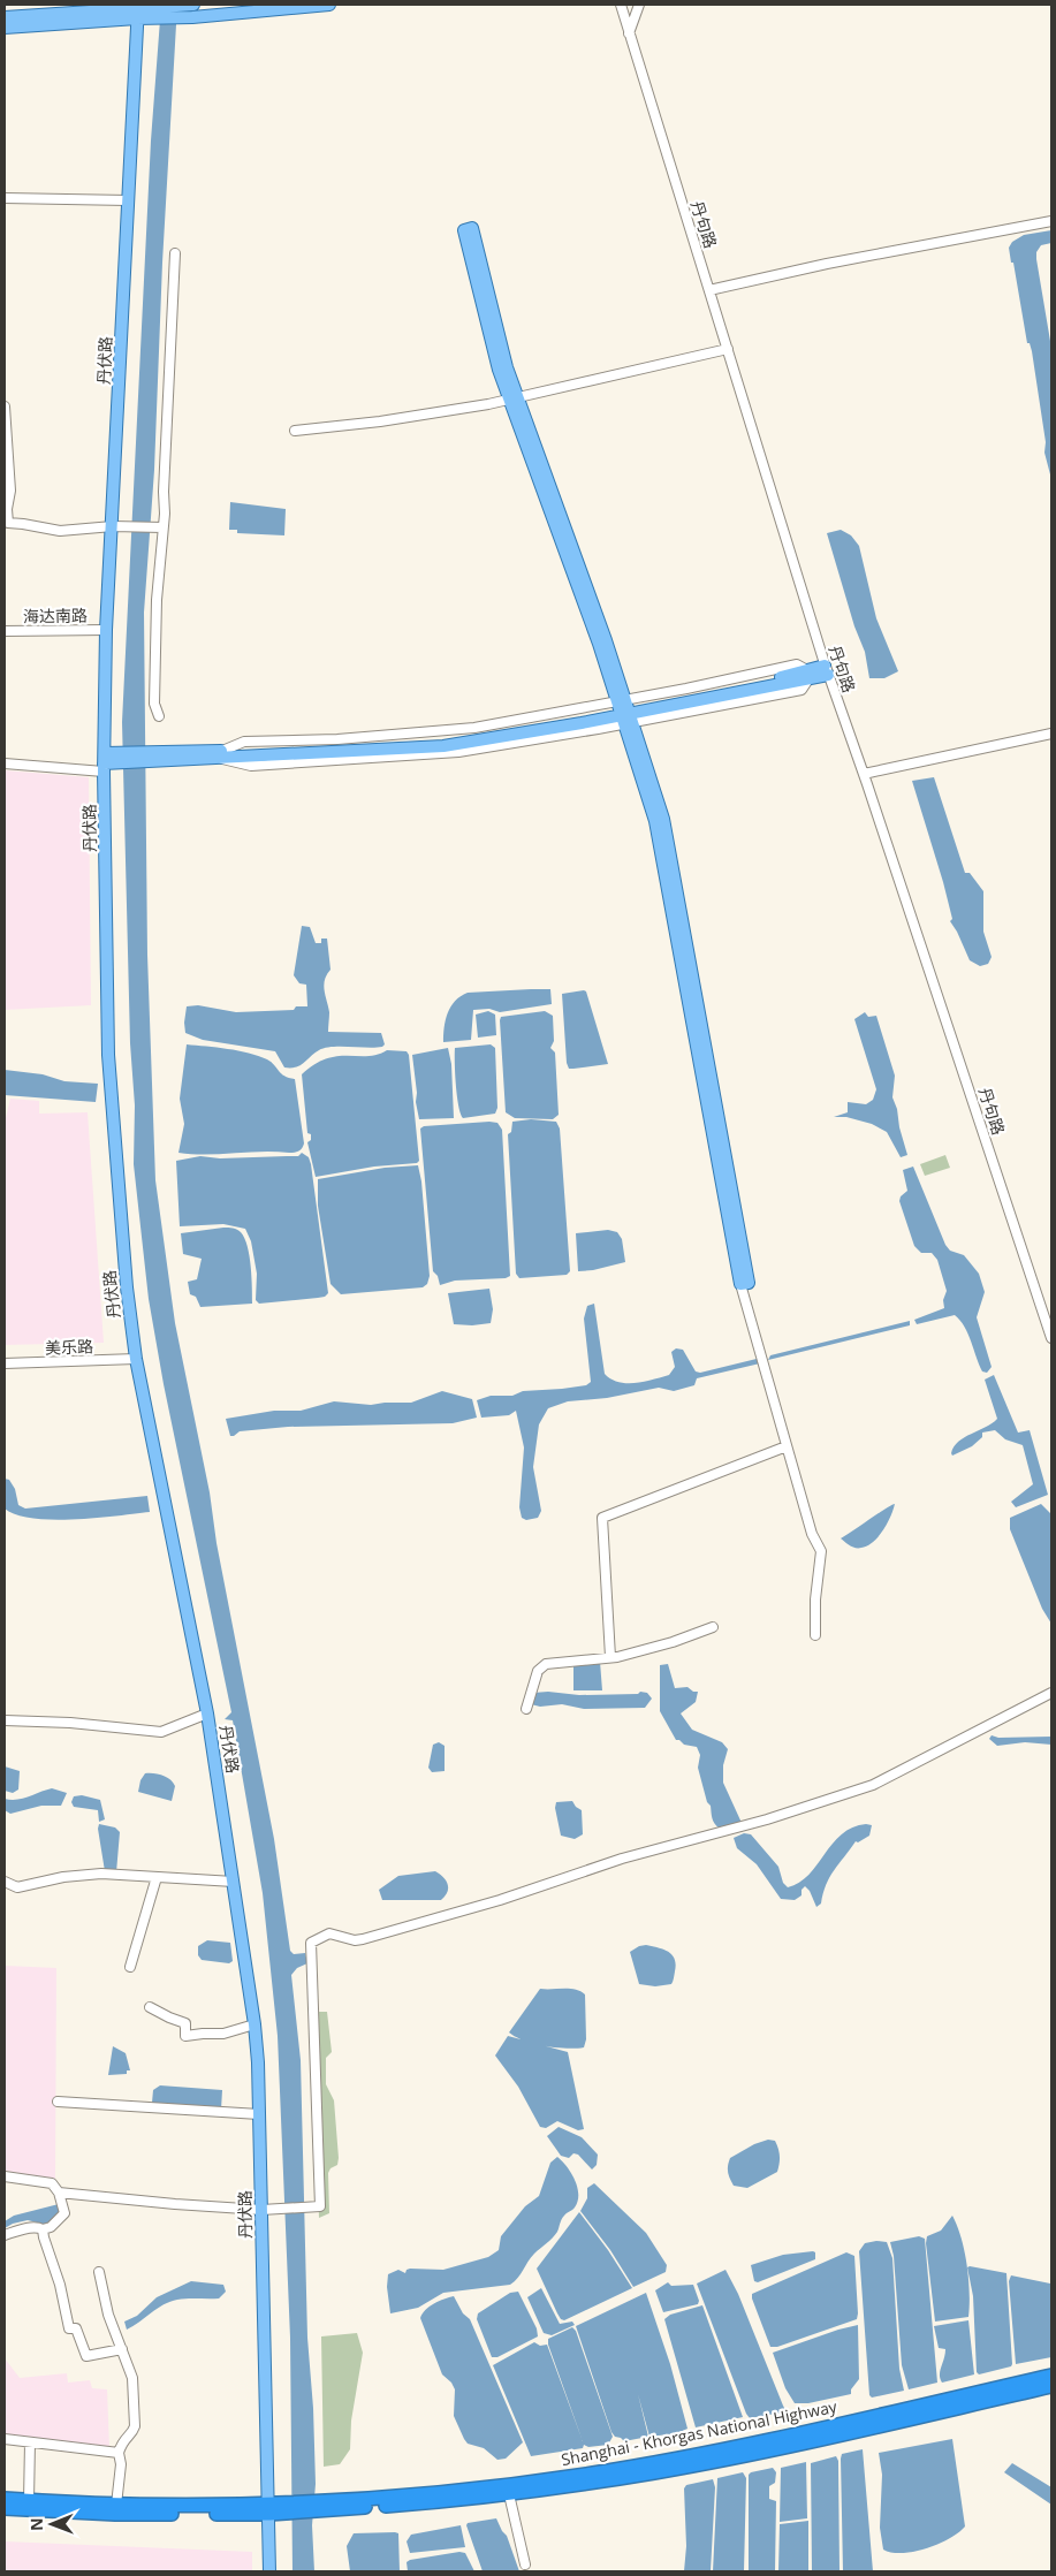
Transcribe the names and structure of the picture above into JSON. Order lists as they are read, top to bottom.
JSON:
{
  "streets": {
    "highway": ["Shanghai - Khorgas National Highway"],
    "main road": ["丹伏路"],
    "street": ["丹句路", "海达南路", "美乐路"]
  },
  "crossings": [
    ["丹伏路", "海达南路"],
    ["丹伏路", "美乐路"],
    ["丹伏路", "Shanghai - Khorgas National Highway"]
  ],
  "north": "left"
}
